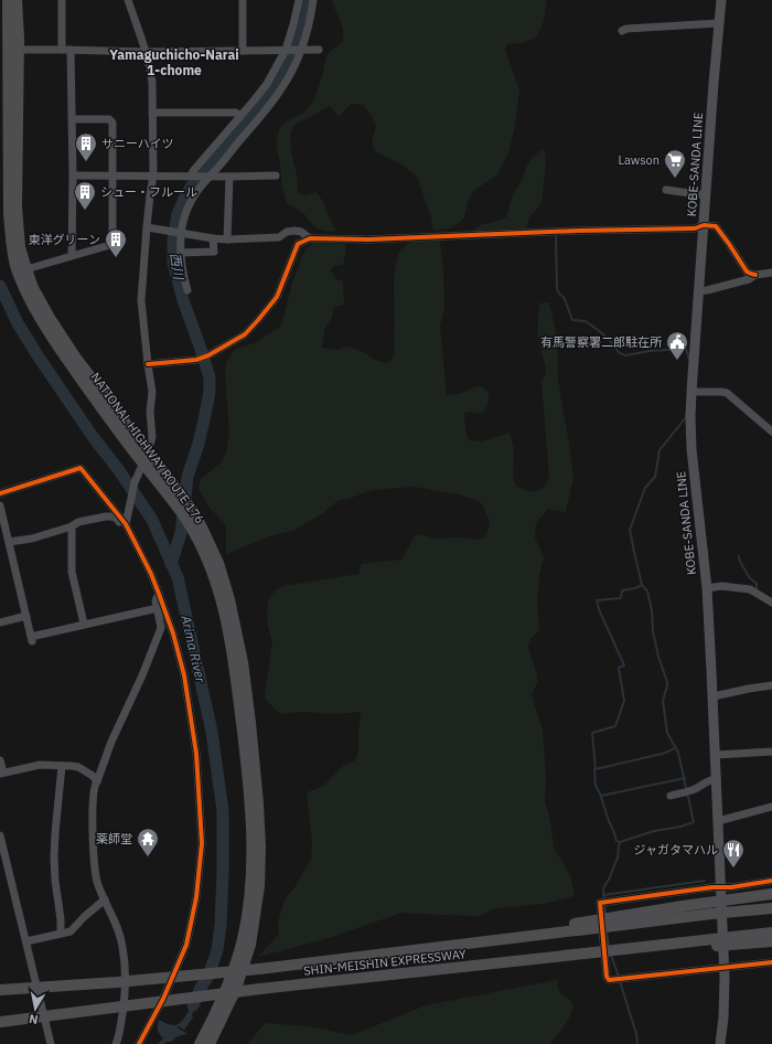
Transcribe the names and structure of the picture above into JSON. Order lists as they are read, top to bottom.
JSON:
{
  "streets": {
    "highway": ["NATIONAL HIGHWAY ROUTE 176", "SHIN-MEISHIN EXPRESSWAY"],
    "main road": ["KOBE-SANDA LINE"]
  },
  "districts": ["Yamaguchicho-Narai 1-chome"],
  "water": ["西川", "Arima River"],
  "places": {
    "building": ["サニーハイツ", "シュー・フルール", "東洋グリーン"],
    "supermarket": ["Lawson"],
    "public building": ["有馬警察署二郎駐在所"],
    "temple": ["薬師堂"],
    "restaurant": ["ジャガタマハル"]
  },
  "north": "bottom"
}
